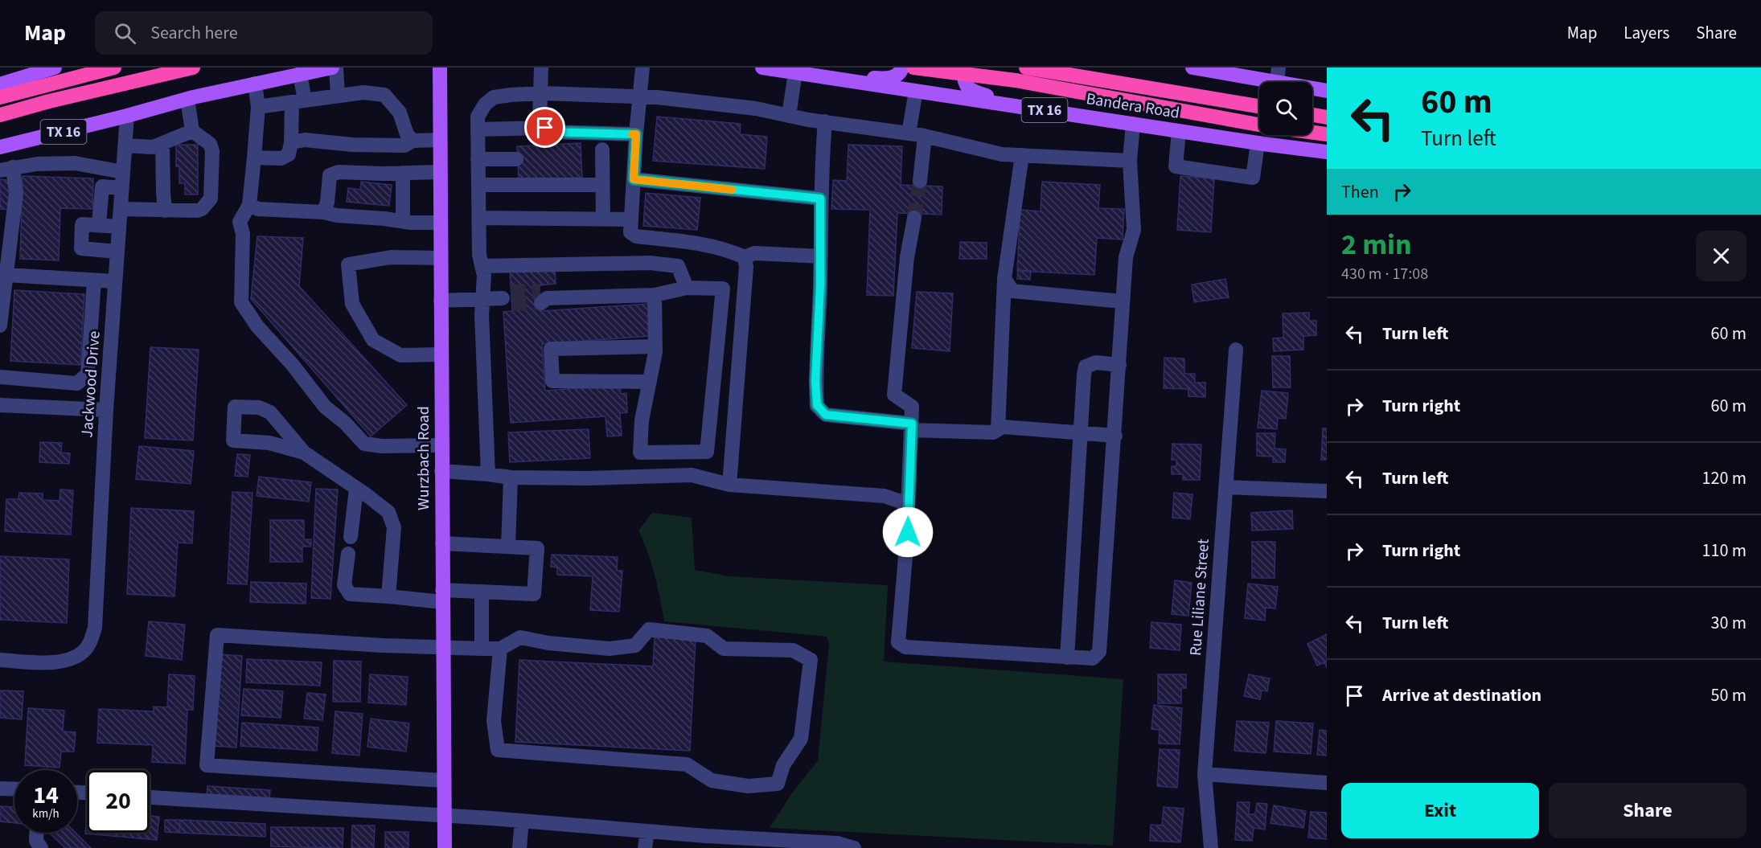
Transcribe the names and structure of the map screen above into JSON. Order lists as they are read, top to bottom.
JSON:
{
  "streets": {
    "main road": ["Bandera Road", "TX 16", "Wurzbach Road"],
    "street": ["Jackwood Drive", "Rue Liliane Street"]
  },
  "crossings": [
    ["TX 16", "Jackwood Drive"]
  ],
  "page": {
    "header": "Map",
    "search": "Search here",
    "nav": ["Map", "Layers", "Share"],
    "turn": ["60 m", "Turn left"],
    "then": "Then",
    "heading": ["2 min", "430 m · 17:08"],
    "list": [
      {
        "name": "Turn left",
        "value": "60 m"
      },
      {
        "name": "Turn right",
        "value": "60 m"
      },
      {
        "name": "Turn left",
        "value": "120 m"
      },
      {
        "name": "Turn right",
        "value": "110 m"
      },
      {
        "name": "Turn left",
        "value": "30 m"
      },
      {
        "name": "Arrive at destination",
        "value": "50 m"
      }
    ],
    "speed": "14 km/h",
    "limit": "20",
    "buttons": ["Exit", "Share"]
  }
}
